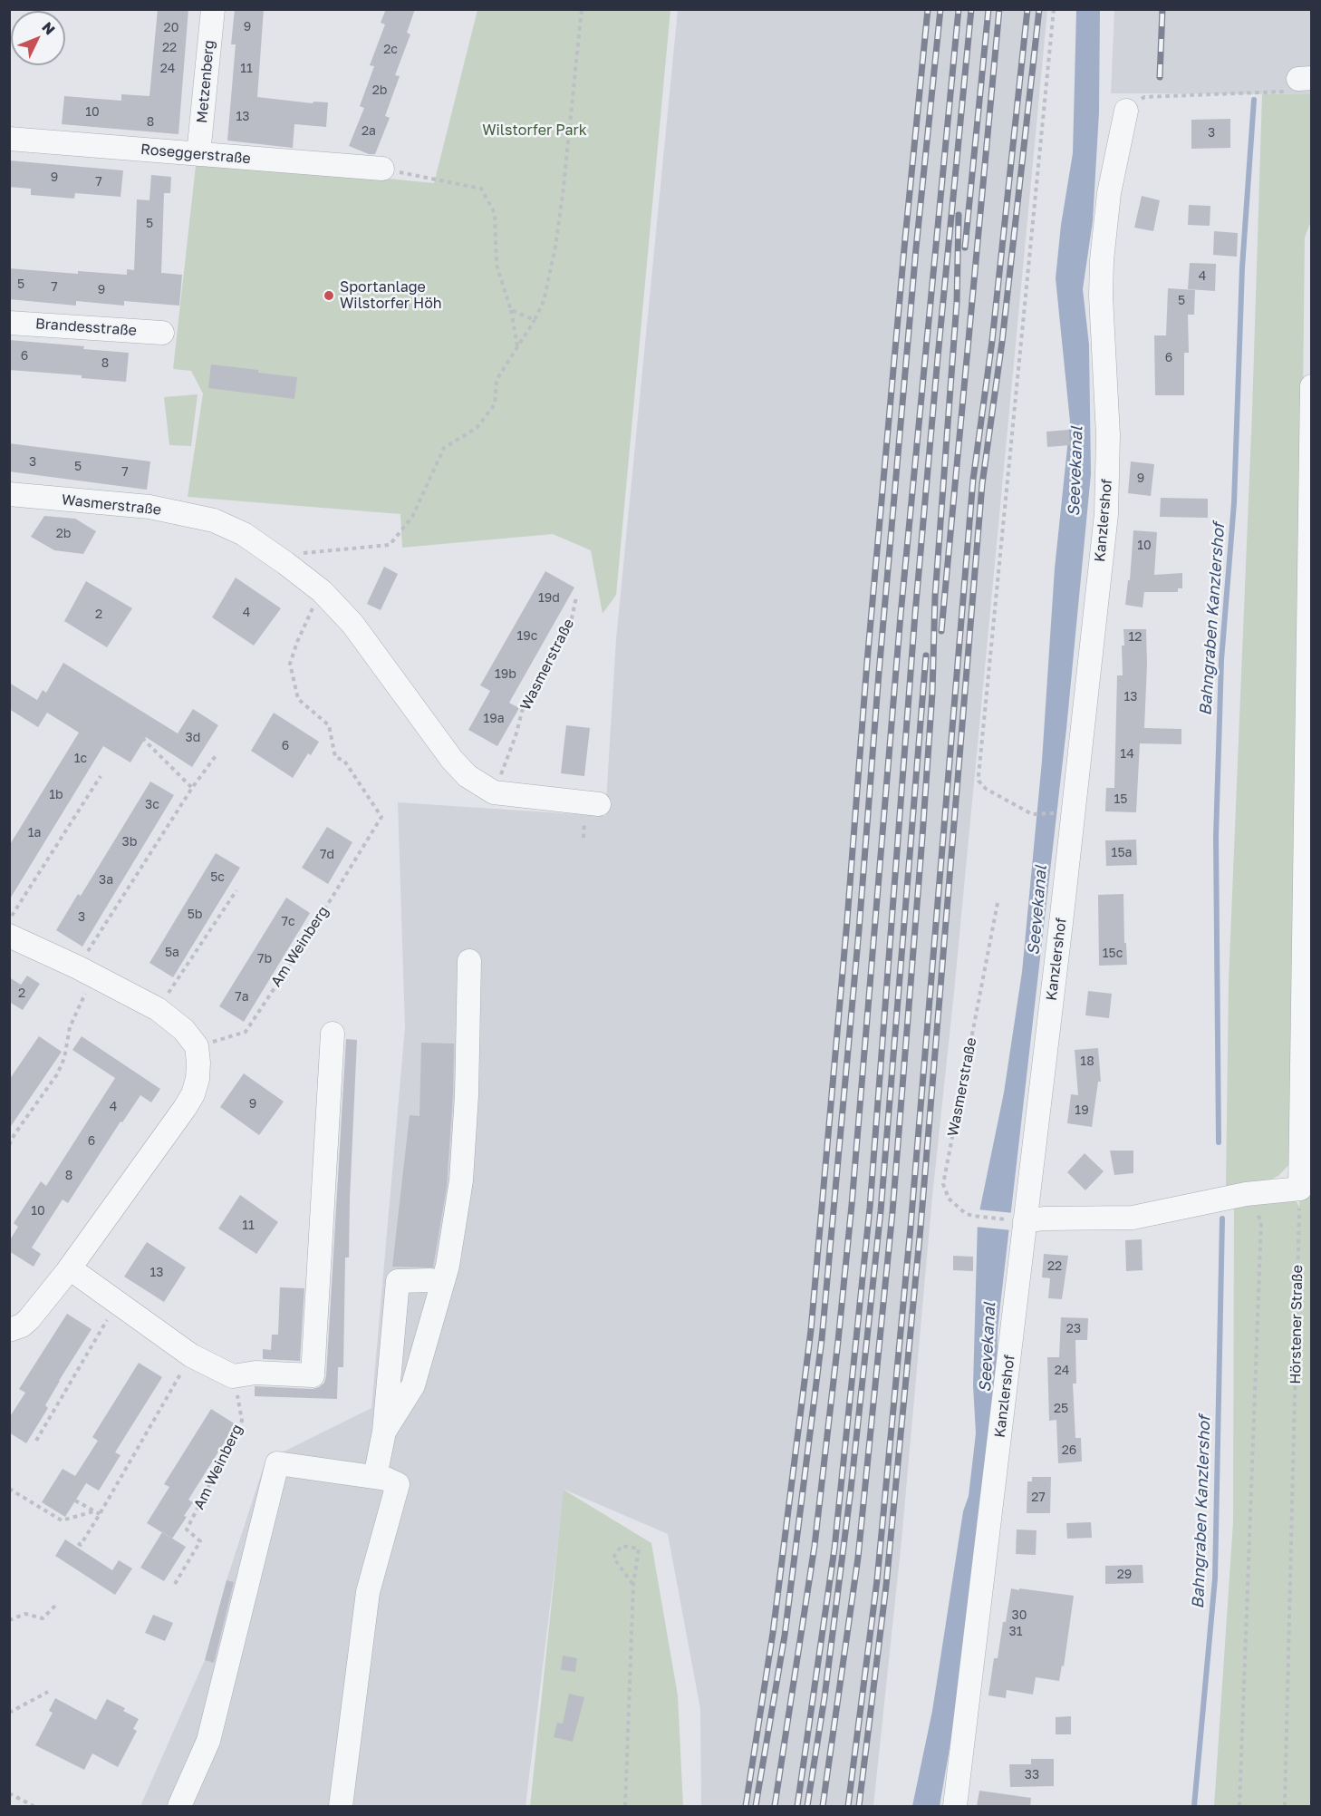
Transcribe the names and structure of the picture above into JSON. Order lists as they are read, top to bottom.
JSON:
{
  "streets": {
    "street": [
      "Metzenberg",
      "Roseggerstraße",
      "Brandesstraße",
      "Wasmerstraße",
      "Kanzlershof"
    ],
    "path": ["Am Weinberg", "Hörstener Straße"]
  },
  "crossings": [
    ["Metzenberg", "Roseggerstraße"],
    ["Wasmerstraße", "Kanzlershof"],
    ["Wasmerstraße", "Am Weinberg"]
  ],
  "water": ["Seevekanal", "Bahngraben Kanzlershof"],
  "parks": ["Wilstorfer Park"],
  "places": ["Sportanlage Wilstorfer Höh"],
  "house_numbers": [
    "9",
    "20",
    "22",
    "2c",
    "24",
    "11",
    "2b",
    "10",
    "13",
    "8",
    "2a",
    "3",
    "9",
    "7",
    "5",
    "4",
    "5",
    "7",
    "9",
    "5",
    "6",
    "6",
    "8",
    "3",
    "5",
    "7",
    "9",
    "2b",
    "10",
    "19d",
    "4",
    "2",
    "19c",
    "12",
    "19b",
    "13",
    "19a",
    "3d",
    "6",
    "14",
    "1c",
    "1b",
    "15",
    "3c",
    "1a",
    "3b",
    "15a",
    "7d",
    "5c",
    "3a",
    "5b",
    "3",
    "7c",
    "5a",
    "15c",
    "7b",
    "2",
    "7a",
    "18",
    "9",
    "4",
    "19",
    "6",
    "8",
    "10",
    "11",
    "22",
    "13",
    "23",
    "24",
    "25",
    "26",
    "27",
    "29",
    "30",
    "31",
    "33"
  ],
  "north": "top right"
}
